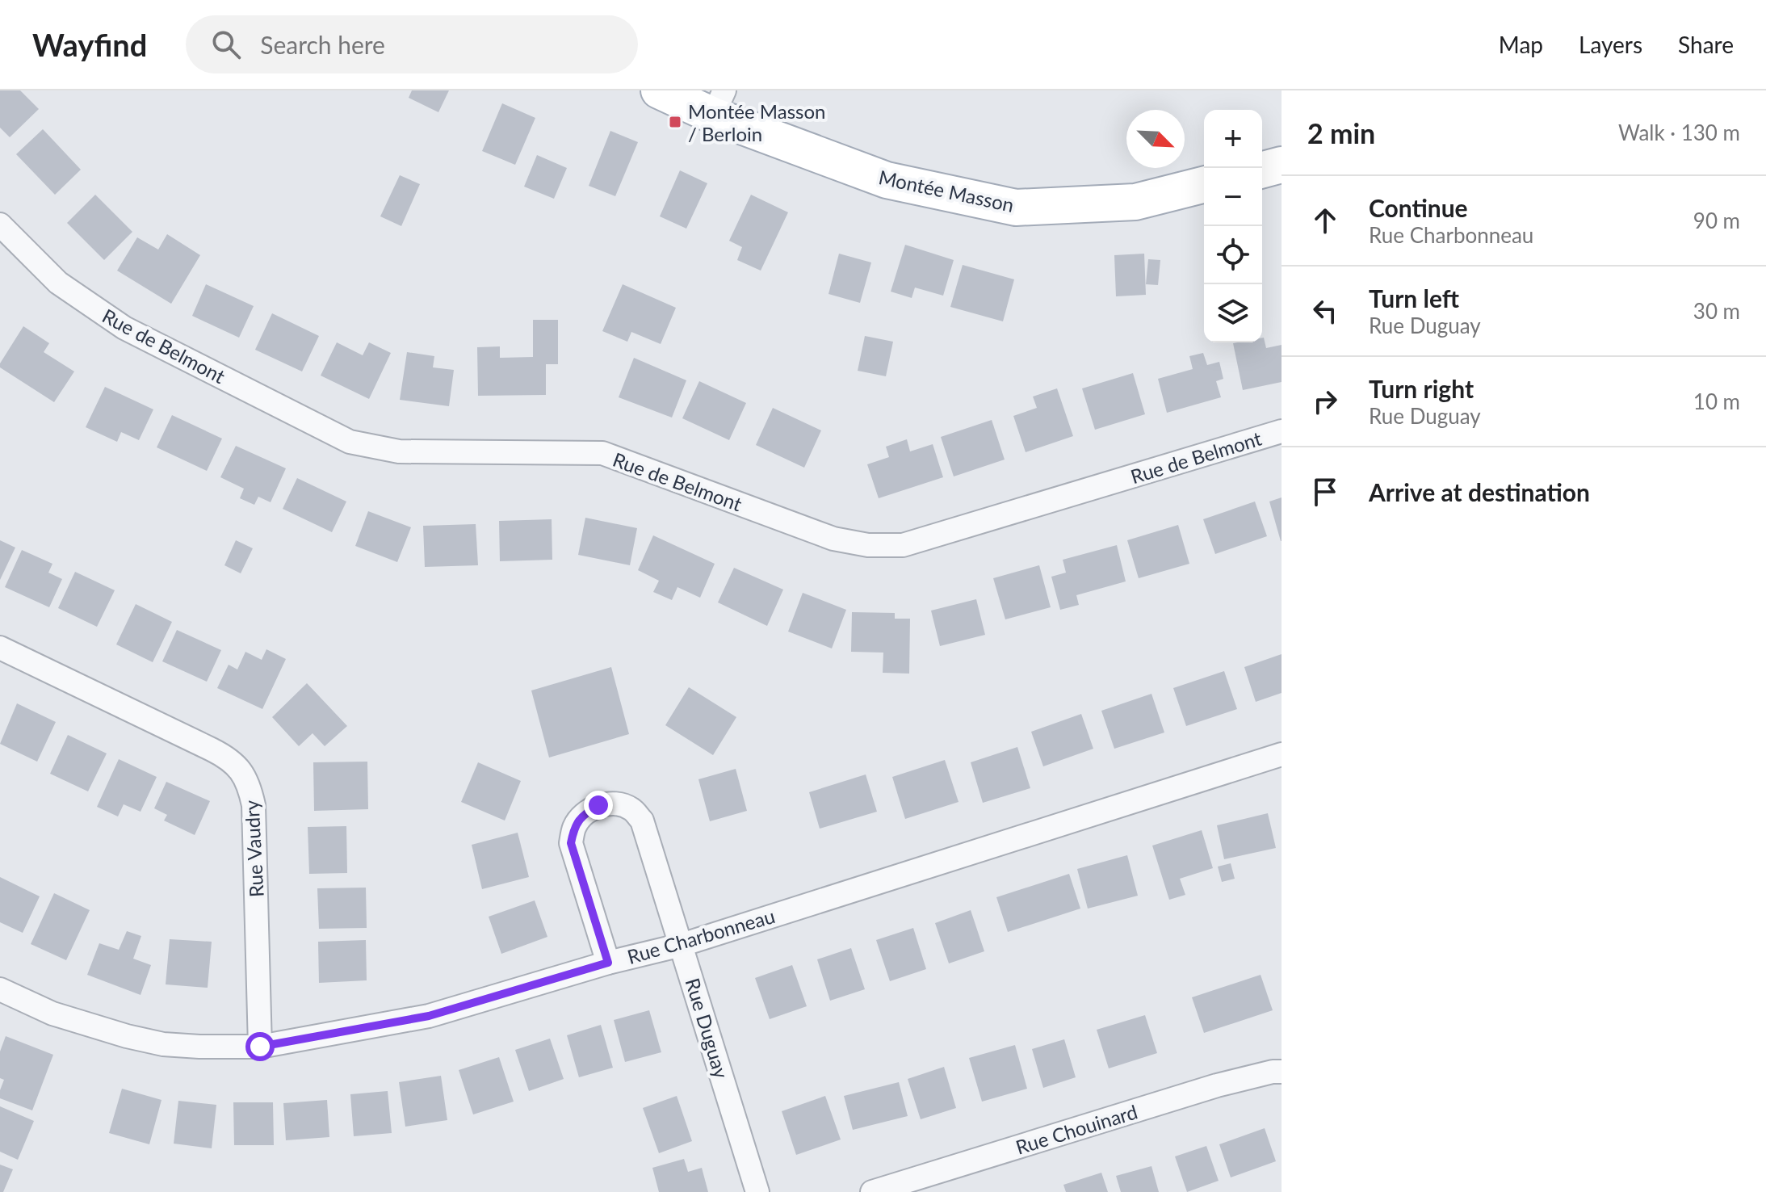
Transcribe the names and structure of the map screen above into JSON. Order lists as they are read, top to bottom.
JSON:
{
  "streets": {
    "main road": ["Montée Masson"],
    "street": [
      "Rue de Belmont",
      "Rue Vaudry",
      "Rue Charbonneau",
      "Rue Duguay",
      "Rue Chouinard"
    ]
  },
  "crossings": [
    ["Rue Vaudry", "Rue Charbonneau"],
    ["Rue Charbonneau", "Rue Duguay"]
  ],
  "places": {
    "transit": ["Montée Masson / Berloin"]
  },
  "north": "bottom right",
  "page": {
    "header": "Wayfind",
    "search": "Search here",
    "nav": ["Map", "Layers", "Share"],
    "heading": ["2 min", "Walk · 130 m"],
    "map_buttons": ["+", "−"],
    "list": [
      ["Continue", "Rue Charbonneau", "90 m"],
      ["Turn left", "Rue Duguay", "30 m"],
      ["Turn right", "Rue Duguay", "10 m"],
      "Arrive at destination"
    ]
  }
}
